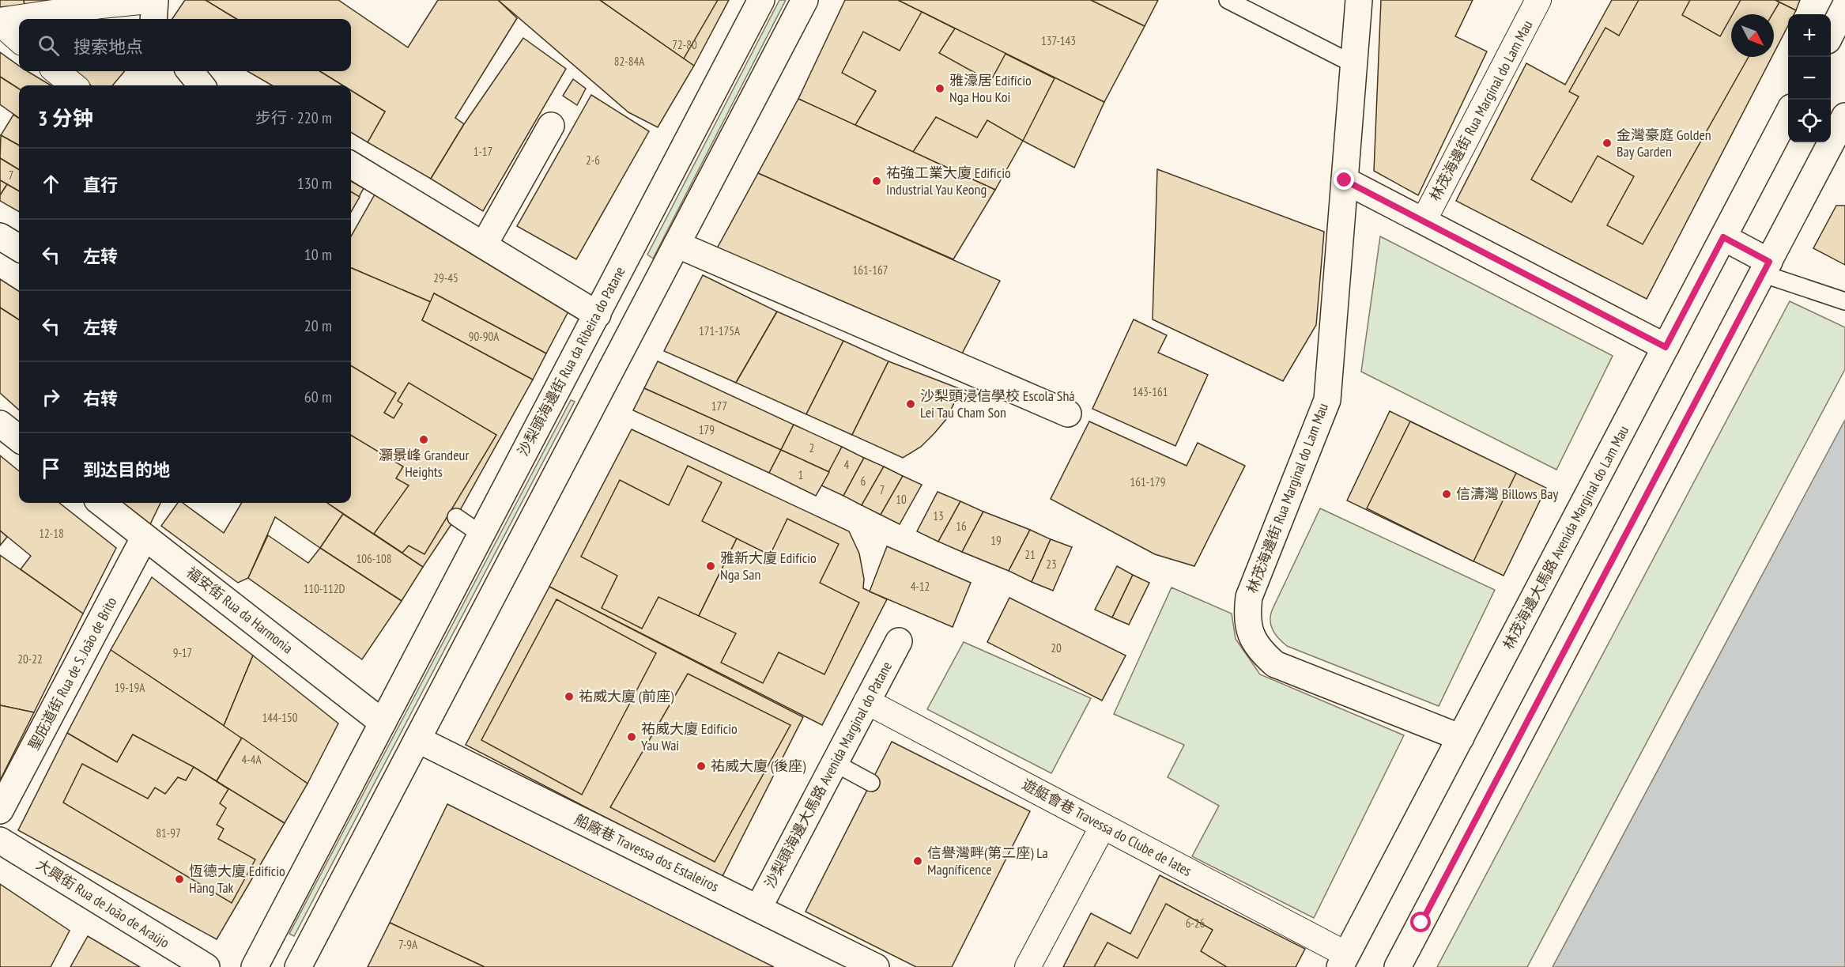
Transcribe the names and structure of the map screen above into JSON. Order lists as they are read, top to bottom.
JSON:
{
  "streets": {
    "main road": [
      "林茂海邊街 Rua Marginal do Lam Mau",
      "沙梨頭海邊街 Rua da Ribeira do Patane",
      "林茂海邊大馬路 Avenida Marginal do Lam Mau",
      "福安街 Rua da Harmonia",
      "聖庇道街 Rua de S. João de Brito",
      "沙梨頭海邊大馬路 Avenida Marginal do Patane",
      "船廠巷 Travessa dos Estaleiros",
      "大興街 Rua de João de Araújo"
    ],
    "street": ["遊艇會巷 Travessa do Clube de Iates"]
  },
  "crossings": [
    ["林茂海邊街 Rua Marginal do Lam Mau", "林茂海邊大馬路 Avenida Marginal do Lam Mau"],
    ["沙梨頭海邊街 Rua da Ribeira do Patane", "福安街 Rua da Harmonia"],
    ["林茂海邊大馬路 Avenida Marginal do Lam Mau", "遊艇會巷 Travessa do Clube de Iates"],
    ["福安街 Rua da Harmonia", "聖庇道街 Rua de S. João de Brito"],
    ["沙梨頭海邊大馬路 Avenida Marginal do Patane", "遊艇會巷 Travessa do Clube de Iates"],
    ["沙梨頭海邊大馬路 Avenida Marginal do Patane", "船廠巷 Travessa dos Estaleiros"]
  ],
  "places": [
    "雅濠居 Edifício Nga Hou Koi",
    "金灣豪庭 Golden Bay Garden",
    "祐強工業大廈 Edifício Industrial Yau Keong",
    "沙梨頭浸信學校 Escola Shá Lei Tau Cham Son",
    "灝景峰 Grandeur Heights",
    "信濤灣 Billows Bay",
    "雅新大廈 Edifício Nga San",
    "祐威大廈 (前座)",
    "祐威大廈 Edifício Yau Wai",
    "祐威大廈 (後座)",
    "信譽灣畔(第二座) La Magnífícence",
    "恆德大廈 Edifício Hang Tak"
  ],
  "house_numbers": [
    "137-143",
    "72-80",
    "82-84A",
    "1-17",
    "2-6",
    "7",
    "161-167",
    "29-45",
    "171-175A",
    "90-90A",
    "143-161",
    "177",
    "179",
    "2",
    "4",
    "1",
    "6",
    "161-179",
    "7",
    "10",
    "13",
    "16",
    "12-18",
    "19",
    "21",
    "106-108",
    "23",
    "4-12",
    "110-112D",
    "20",
    "9-17",
    "20-22",
    "19-19A",
    "144-150",
    "4-4A",
    "81-97",
    "6-26",
    "7-9A"
  ],
  "north": "bottom right",
  "page": {
    "map_buttons": ["+", "−"],
    "search": "搜索地点",
    "heading": ["3 分钟", "步行 · 220 m"],
    "list": [
      ["直行", "130 m"],
      ["左转", "10 m"],
      ["左转", "20 m"],
      ["右转", "60 m"],
      "到达目的地"
    ]
  }
}
